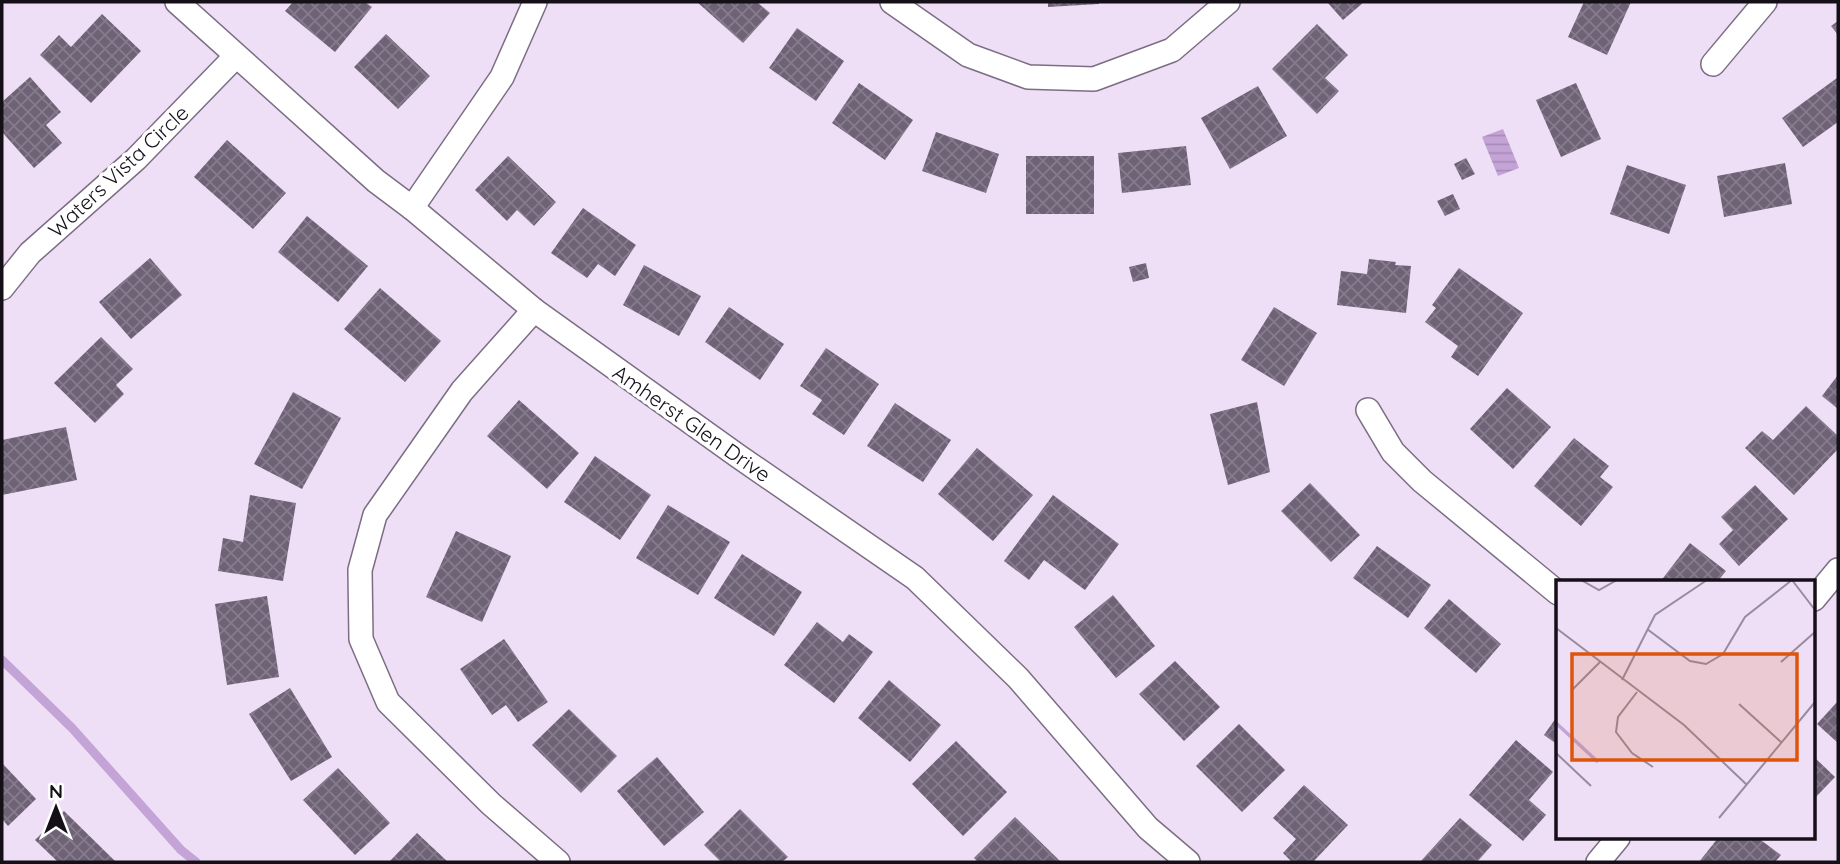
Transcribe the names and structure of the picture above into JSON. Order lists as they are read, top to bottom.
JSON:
{
  "streets": {
    "street": ["Waters Vista Circle", "Amherst Glen Drive"]
  },
  "crossings": [
    ["Waters Vista Circle", "Amherst Glen Drive"]
  ],
  "north": "top"
}
